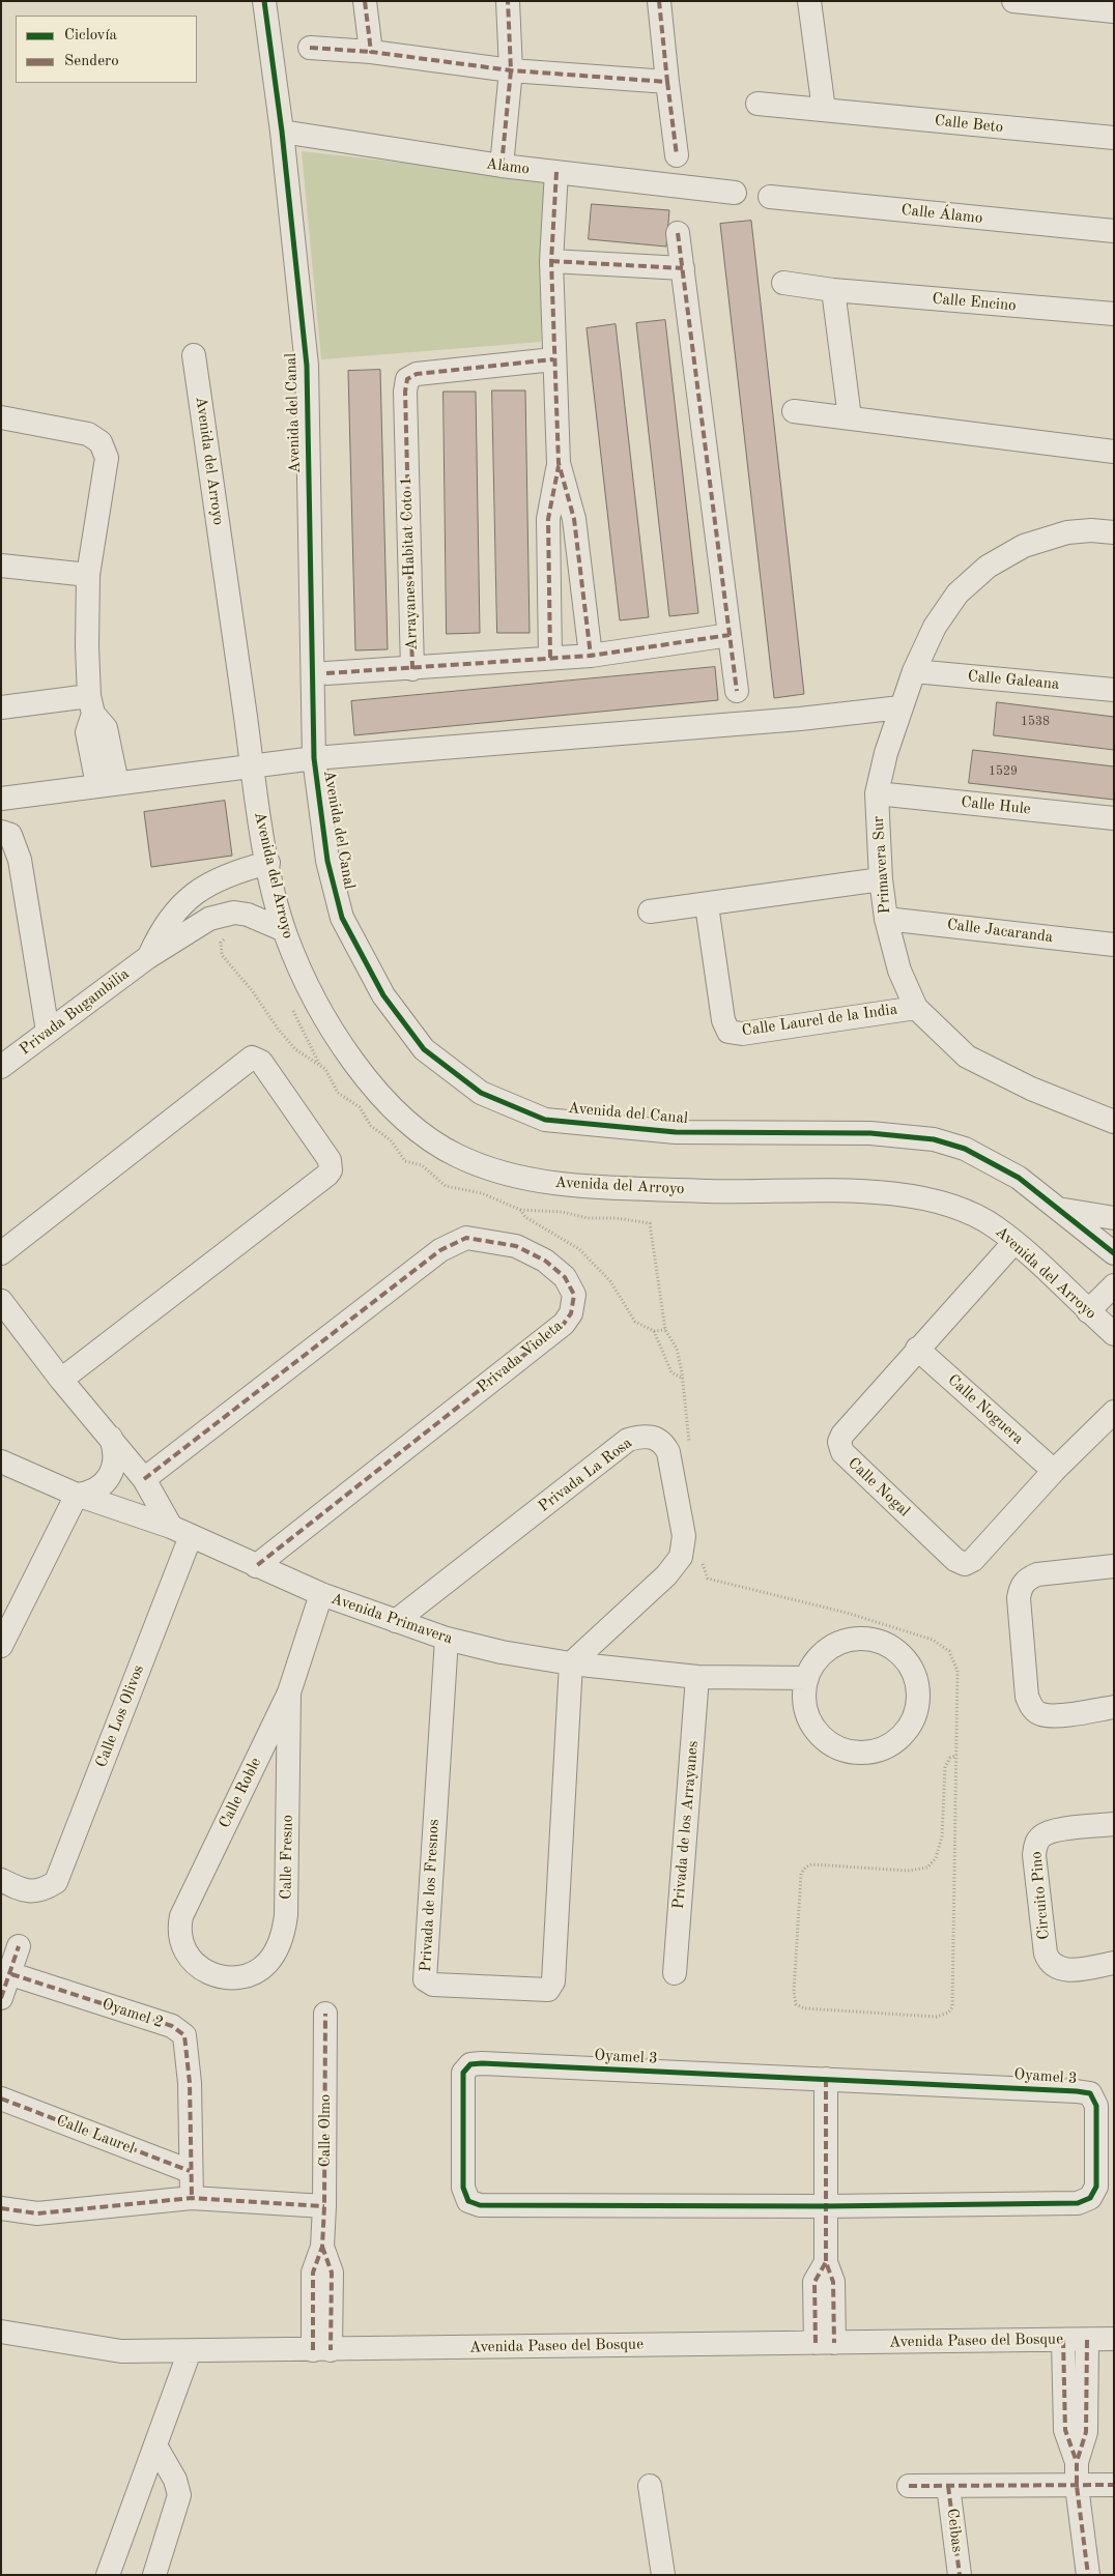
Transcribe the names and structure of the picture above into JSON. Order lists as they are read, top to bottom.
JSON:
{
  "streets": {
    "street": [
      "Calle Beto",
      "Alamo",
      "Calle Álamo",
      "Calle Encino",
      "Avenida del Canal",
      "Avenida del Arroyo",
      "Arrayanes Habitat Coto 1",
      "Calle Galeana",
      "Calle Hule",
      "Primavera Sur",
      "Calle Jacaranda",
      "Privada Bugambilia",
      "Calle Laurel de la India",
      "Privada Violeta",
      "Calle Noguera",
      "Privada La Rosa",
      "Calle Nogal",
      "Avenida Primavera",
      "Calle Los Olivos",
      "Calle Roble",
      "Privada de los Arrayanes",
      "Calle Fresno",
      "Privada de los Fresnos",
      "Circuito Pino",
      "Oyamel 2",
      "Oyamel 3",
      "Calle Olmo",
      "Calle Laurel",
      "Avenida Paseo del Bosque",
      "Ceibas"
    ]
  },
  "crossings": [
    ["Alamo", "Avenida del Canal"],
    ["Avenida del Arroyo", "Privada Bugambilia"],
    ["Avenida del Arroyo", "Calle Nogal"],
    ["Calle Galeana", "Primavera Sur"],
    ["Calle Hule", "Primavera Sur"],
    ["Primavera Sur", "Calle Jacaranda"],
    ["Primavera Sur", "Calle Laurel de la India"],
    ["Privada Violeta", "Avenida Primavera"],
    ["Calle Noguera", "Calle Nogal"],
    ["Privada La Rosa", "Avenida Primavera"],
    ["Privada La Rosa", "Privada de los Fresnos"],
    ["Avenida Primavera", "Calle Los Olivos"],
    ["Avenida Primavera", "Calle Roble"],
    ["Avenida Primavera", "Privada de los Arrayanes"],
    ["Avenida Primavera", "Privada de los Fresnos"],
    ["Calle Roble", "Calle Fresno"],
    ["Oyamel 2", "Calle Laurel"],
    ["Calle Olmo", "Avenida Paseo del Bosque"]
  ],
  "house_numbers": ["1538", "1529"],
  "legend": ["Ciclovía", "Sendero"]
}
